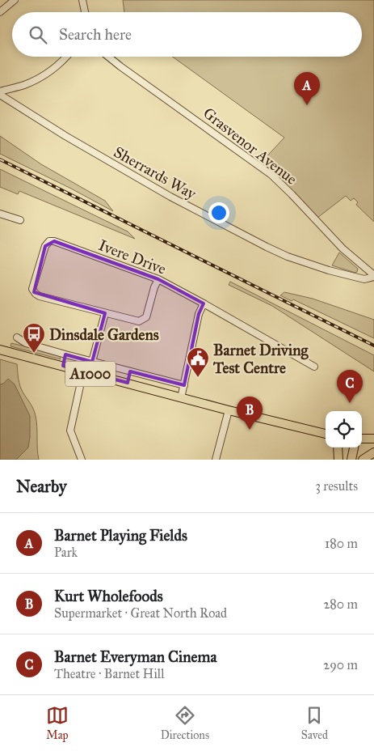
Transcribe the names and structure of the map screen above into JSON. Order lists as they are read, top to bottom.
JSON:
{
  "streets": {
    "main road": ["A1000"],
    "street": ["Grasvenor Avenue", "Sherrards Way", "Ivere Drive"]
  },
  "crossings": [
    ["Grasvenor Avenue", "Sherrards Way"]
  ],
  "places": {
    "bus stop": ["Dinsdale Gardens"],
    "public building": ["Barnet Driving Test Centre"]
  },
  "page": {
    "search": "Search here",
    "pins": ["A", "C", "B"],
    "heading": ["Nearby", "3 results"],
    "list": [
      {
        "mark": "A",
        "name": "Barnet Playing Fields",
        "note": "Park",
        "value": "180 m"
      },
      {
        "mark": "B",
        "name": "Kurt Wholefoods",
        "note": "Supermarket · Great North Road",
        "value": "280 m"
      },
      {
        "mark": "C",
        "name": "Barnet Everyman Cinema",
        "note": "Theatre · Barnet Hill",
        "value": "290 m"
      }
    ],
    "nav": ["Map", "Directions", "Saved"]
  }
}
